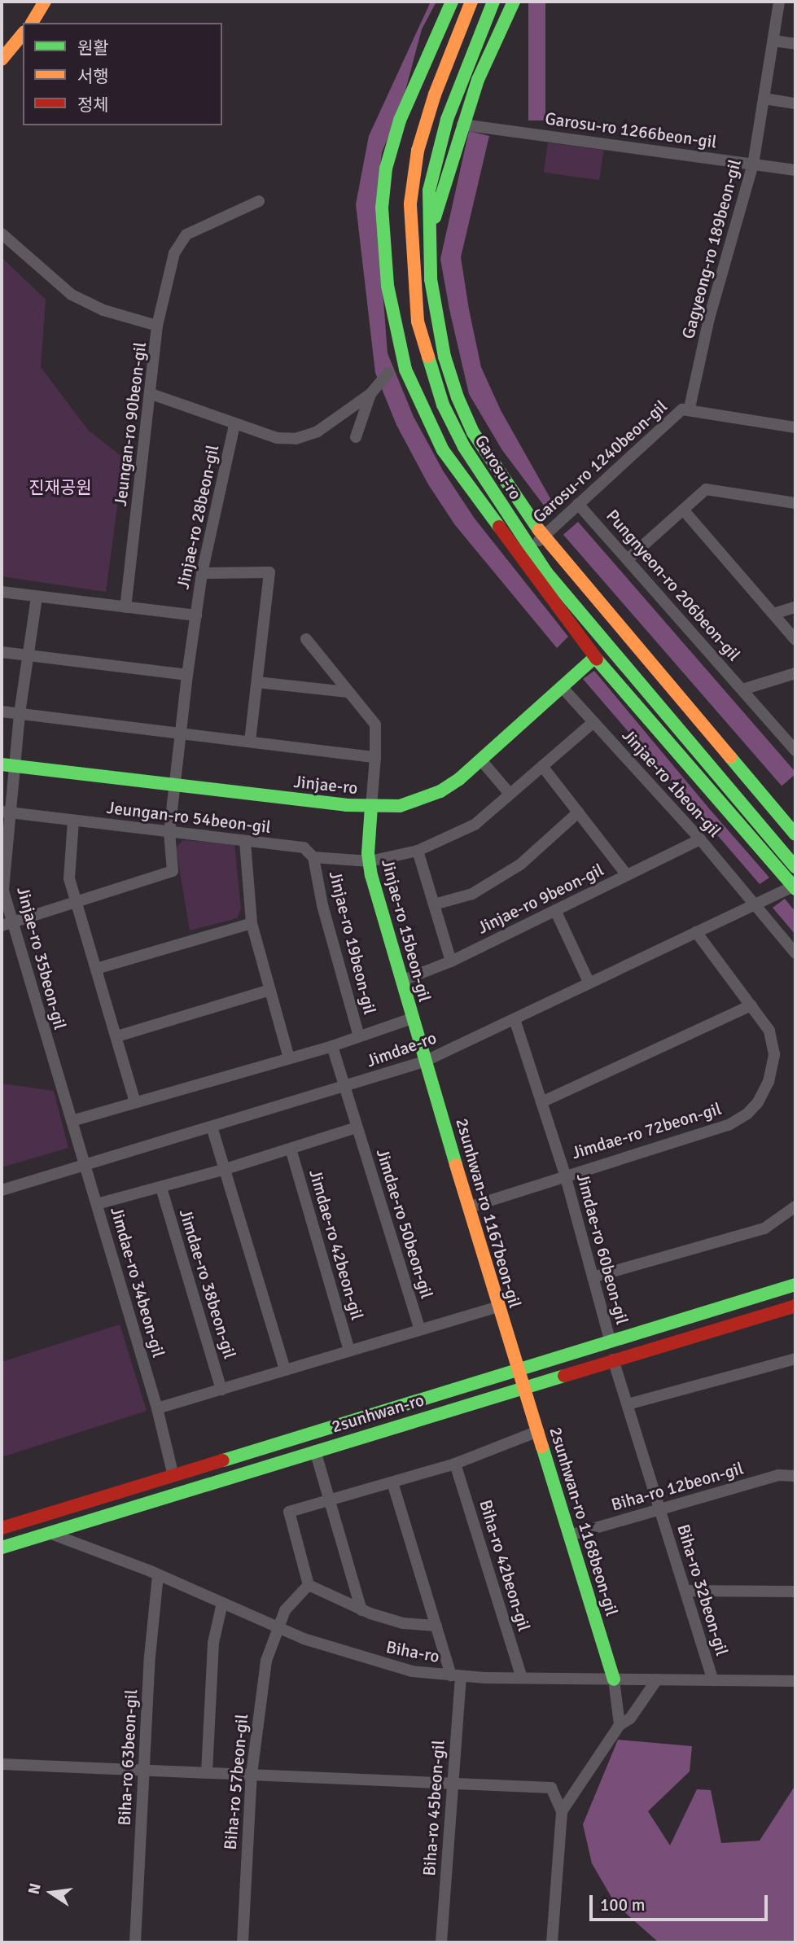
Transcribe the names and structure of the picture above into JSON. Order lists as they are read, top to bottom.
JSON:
{
  "streets": {
    "main road": [
      "Garosu-ro",
      "Jinjae-ro",
      "Jinjae-ro 15beon-gil",
      "2sunhwan-ro 1167beon-gil",
      "2sunhwan-ro",
      "2sunhwan-ro 1168beon-gil"
    ],
    "street": [
      "Garosu-ro 1266beon-gil",
      "Gagyeong-ro 189beon-gil",
      "Jeungan-ro 90beon-gil",
      "Garosu-ro 1240beon-gil",
      "Jinjae-ro 28beon-gil",
      "Pungnyeon-ro 206beon-gil",
      "Jinjae-ro 1beon-gil",
      "Jeungan-ro 54beon-gil",
      "Jinjae-ro 9beon-gil",
      "Jinjae-ro 19beon-gil",
      "Jinjae-ro 35beon-gil",
      "Jimdae-ro",
      "Jimdae-ro 72beon-gil",
      "Jimdae-ro 50beon-gil",
      "Jimdae-ro 42beon-gil",
      "Jimdae-ro 60beon-gil",
      "Jimdae-ro 34beon-gil",
      "Jimdae-ro 38beon-gil",
      "Biha-ro 12beon-gil",
      "Biha-ro 42beon-gil",
      "Biha-ro 32beon-gil",
      "Biha-ro",
      "Biha-ro 63beon-gil",
      "Biha-ro 57beon-gil",
      "Biha-ro 45beon-gil"
    ]
  },
  "crossings": [
    ["Garosu-ro 1266beon-gil", "Gagyeong-ro 189beon-gil"],
    ["Gagyeong-ro 189beon-gil", "Garosu-ro 1240beon-gil"],
    ["Jeungan-ro 90beon-gil", "Jinjae-ro 28beon-gil"],
    ["Garosu-ro 1240beon-gil", "Garosu-ro"],
    ["Garosu-ro 1240beon-gil", "Pungnyeon-ro 206beon-gil"],
    ["Jinjae-ro 28beon-gil", "Jinjae-ro"],
    ["Jinjae-ro 28beon-gil", "Jeungan-ro 54beon-gil"],
    ["Jinjae-ro 28beon-gil", "Jinjae-ro 35beon-gil"],
    ["Jinjae-ro 1beon-gil", "Jinjae-ro"],
    ["Jinjae-ro 1beon-gil", "Jimdae-ro"],
    ["Jinjae-ro", "Jinjae-ro 15beon-gil"],
    ["Jinjae-ro", "Jinjae-ro 35beon-gil"],
    ["Jeungan-ro 54beon-gil", "Jinjae-ro 15beon-gil"],
    ["Jeungan-ro 54beon-gil", "Jinjae-ro 19beon-gil"],
    ["Jeungan-ro 54beon-gil", "Jinjae-ro 35beon-gil"],
    ["Jinjae-ro 9beon-gil", "Jinjae-ro 15beon-gil"],
    ["Jinjae-ro 15beon-gil", "Jimdae-ro"],
    ["Jinjae-ro 15beon-gil", "2sunhwan-ro 1167beon-gil"],
    ["Jinjae-ro 35beon-gil", "Jimdae-ro"],
    ["Jinjae-ro 35beon-gil", "Jimdae-ro 34beon-gil"],
    ["Jimdae-ro", "Jimdae-ro 72beon-gil"],
    ["Jimdae-ro", "2sunhwan-ro 1167beon-gil"],
    ["Jimdae-ro", "Jimdae-ro 50beon-gil"],
    ["Jimdae-ro", "Jimdae-ro 60beon-gil"],
    ["Jimdae-ro", "Jimdae-ro 34beon-gil"],
    ["Jimdae-ro 72beon-gil", "2sunhwan-ro 1167beon-gil"],
    ["Jimdae-ro 72beon-gil", "Jimdae-ro 60beon-gil"],
    ["2sunhwan-ro 1167beon-gil", "2sunhwan-ro"],
    ["2sunhwan-ro 1167beon-gil", "2sunhwan-ro 1168beon-gil"],
    ["Jimdae-ro 60beon-gil", "2sunhwan-ro"],
    ["Jimdae-ro 34beon-gil", "2sunhwan-ro"],
    ["2sunhwan-ro", "2sunhwan-ro 1168beon-gil"],
    ["2sunhwan-ro", "Biha-ro 32beon-gil"],
    ["2sunhwan-ro", "Biha-ro"],
    ["Biha-ro 12beon-gil", "2sunhwan-ro 1168beon-gil"],
    ["Biha-ro 12beon-gil", "Biha-ro 32beon-gil"],
    ["2sunhwan-ro 1168beon-gil", "Biha-ro"],
    ["Biha-ro 42beon-gil", "Biha-ro"],
    ["Biha-ro 32beon-gil", "Biha-ro"],
    ["Biha-ro", "Biha-ro 63beon-gil"],
    ["Biha-ro", "Biha-ro 57beon-gil"],
    ["Biha-ro", "Biha-ro 45beon-gil"]
  ],
  "parks": ["진재공원"],
  "legend": ["원활", "서행", "정체"],
  "scale_bar": "100 m",
  "north": "left"
}
